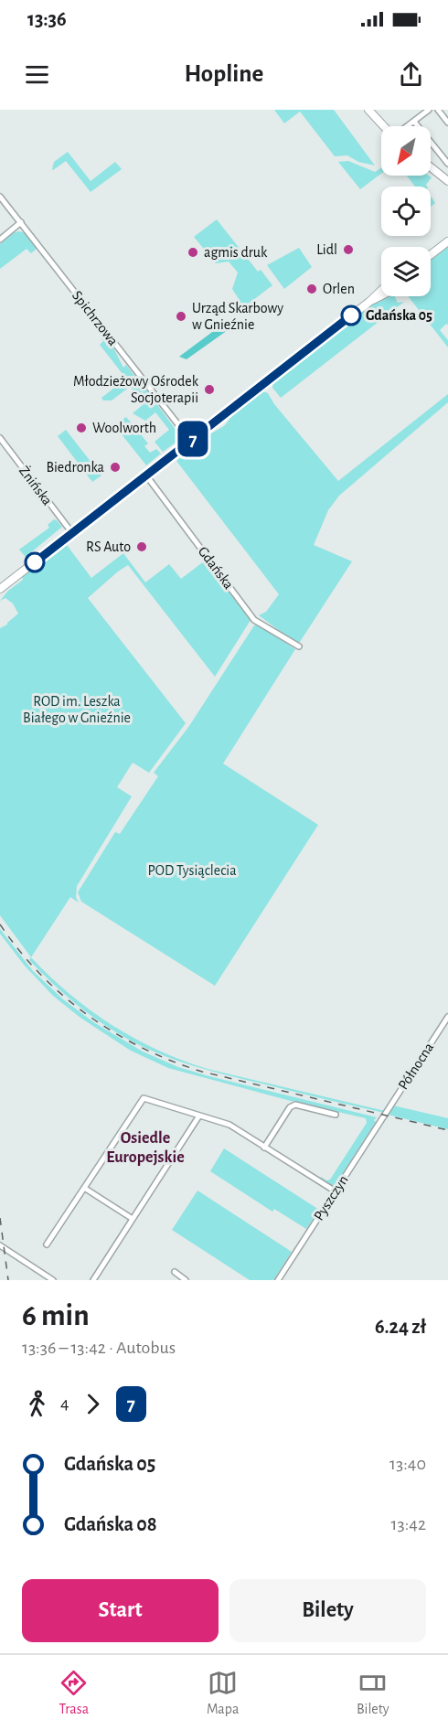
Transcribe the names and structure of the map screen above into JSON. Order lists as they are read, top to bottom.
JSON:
{
  "streets": {
    "street": [
      "Spichrzowa",
      "Żnińska",
      "Gdańska",
      "Północna",
      "Pyszczyn"
    ]
  },
  "crossings": [
    ["Północna", "Pyszczyn"]
  ],
  "districts": ["Osiedle Europejskie"],
  "parks": ["ROD im. Leszka Białego w Gnieźnie", "POD Tysiąclecia"],
  "places": [
    "Lidl",
    "agmis druk",
    "Orlen",
    "Gdańska 05",
    "Urząd Skarbowy w Gnieźnie",
    "Młodzieżowy Ośrodek Socjoterapii",
    "Woolworth",
    "Biedronka",
    "RS Auto"
  ],
  "lines": ["bus line 7"],
  "north": "bottom left",
  "page": {
    "status": "13:36",
    "header": "Hopline",
    "on_map": "7",
    "heading": ["6 min", "13:36 – 13:42 · Autobus", "6.24 zł"],
    "legs": ["4", "7"],
    "list": [
      {
        "name": "Gdańska 05",
        "value": "13:40"
      },
      {
        "name": "Gdańska 08",
        "value": "13:42"
      }
    ],
    "buttons": ["Start", "Bilety"],
    "tabs": ["Trasa", "Mapa", "Bilety"]
  }
}
